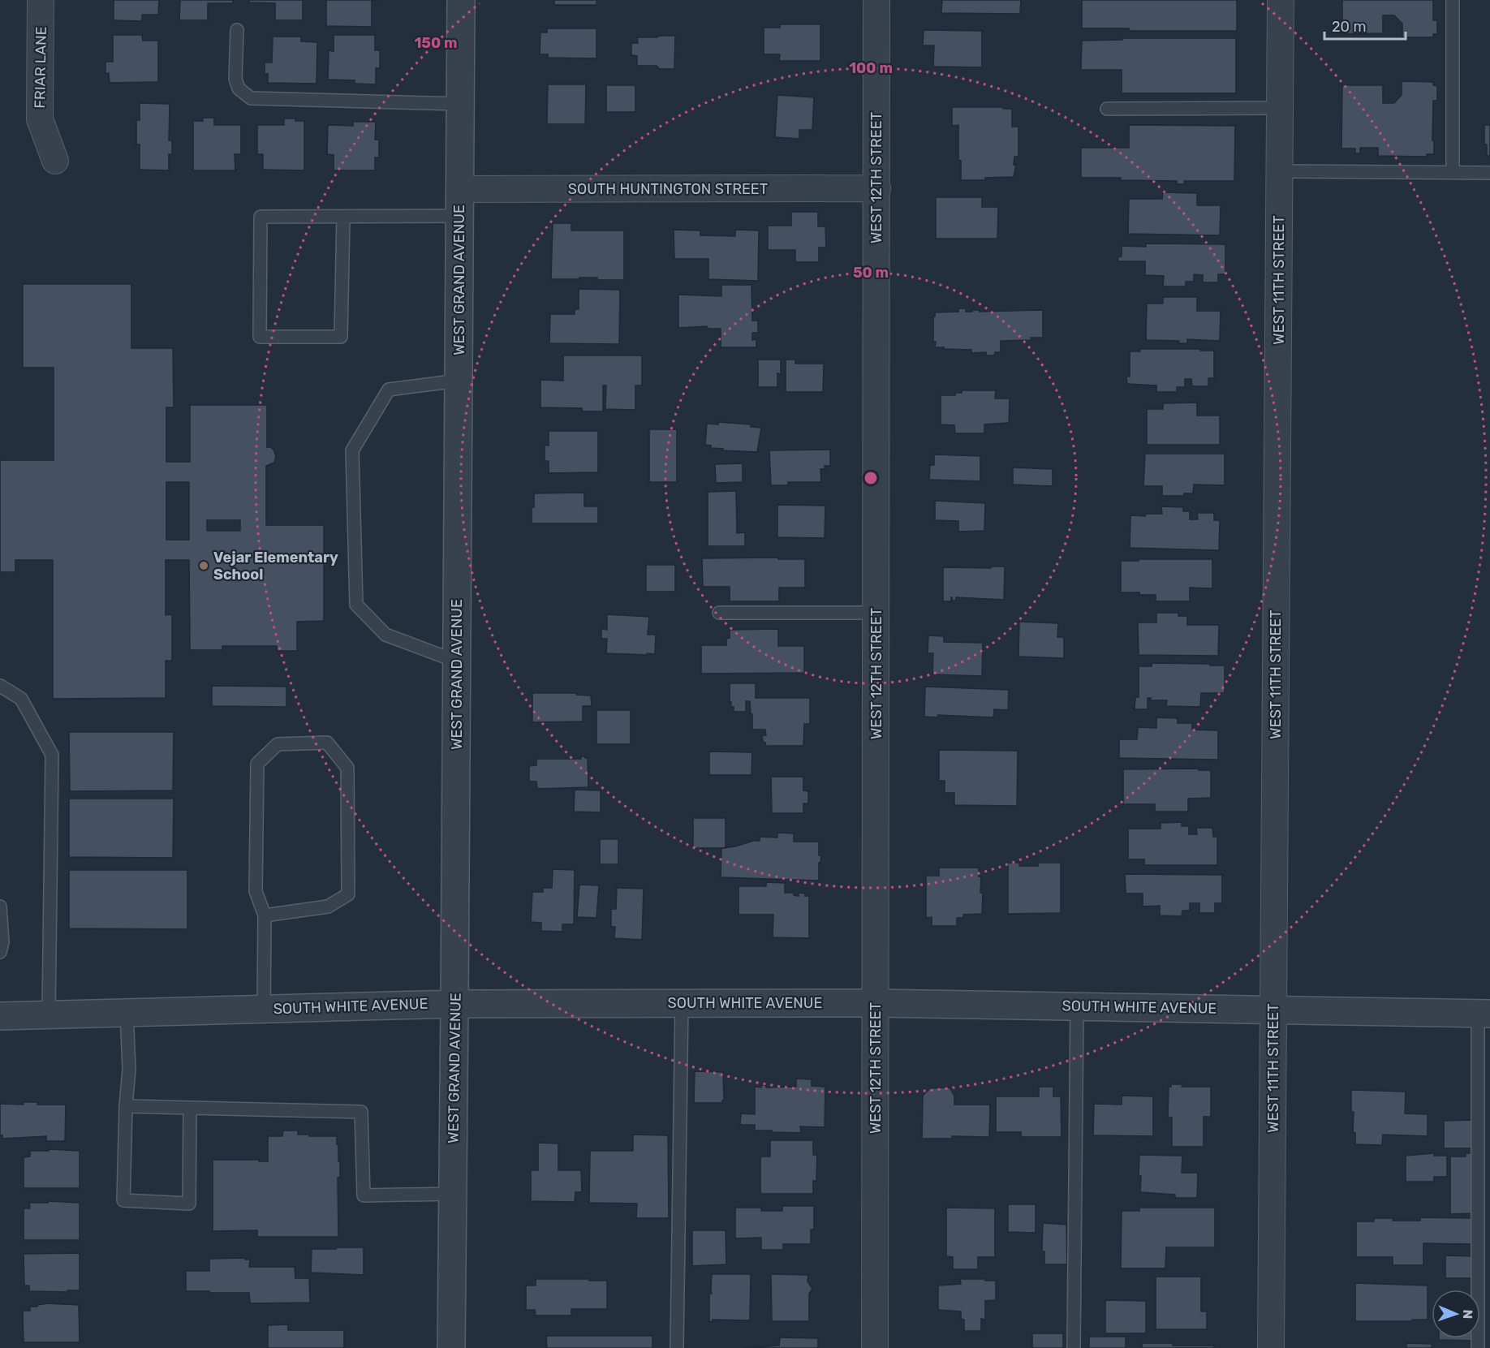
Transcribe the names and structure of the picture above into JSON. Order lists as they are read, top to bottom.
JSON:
{
  "streets": {
    "street": [
      "FRIAR LANE",
      "WEST 12TH STREET",
      "SOUTH HUNTINGTON STREET",
      "WEST GRAND AVENUE",
      "WEST 11TH STREET",
      "SOUTH WHITE AVENUE"
    ]
  },
  "crossings": [
    ["WEST 12TH STREET", "SOUTH HUNTINGTON STREET"],
    ["WEST 12TH STREET", "SOUTH WHITE AVENUE"],
    ["SOUTH HUNTINGTON STREET", "WEST GRAND AVENUE"],
    ["WEST GRAND AVENUE", "SOUTH WHITE AVENUE"],
    ["WEST 11TH STREET", "SOUTH WHITE AVENUE"]
  ],
  "places": ["Vejar Elementary School"],
  "scale_bar": "20 m",
  "north": "right",
  "rings": ["150 m", "100 m", "50 m"]
}
